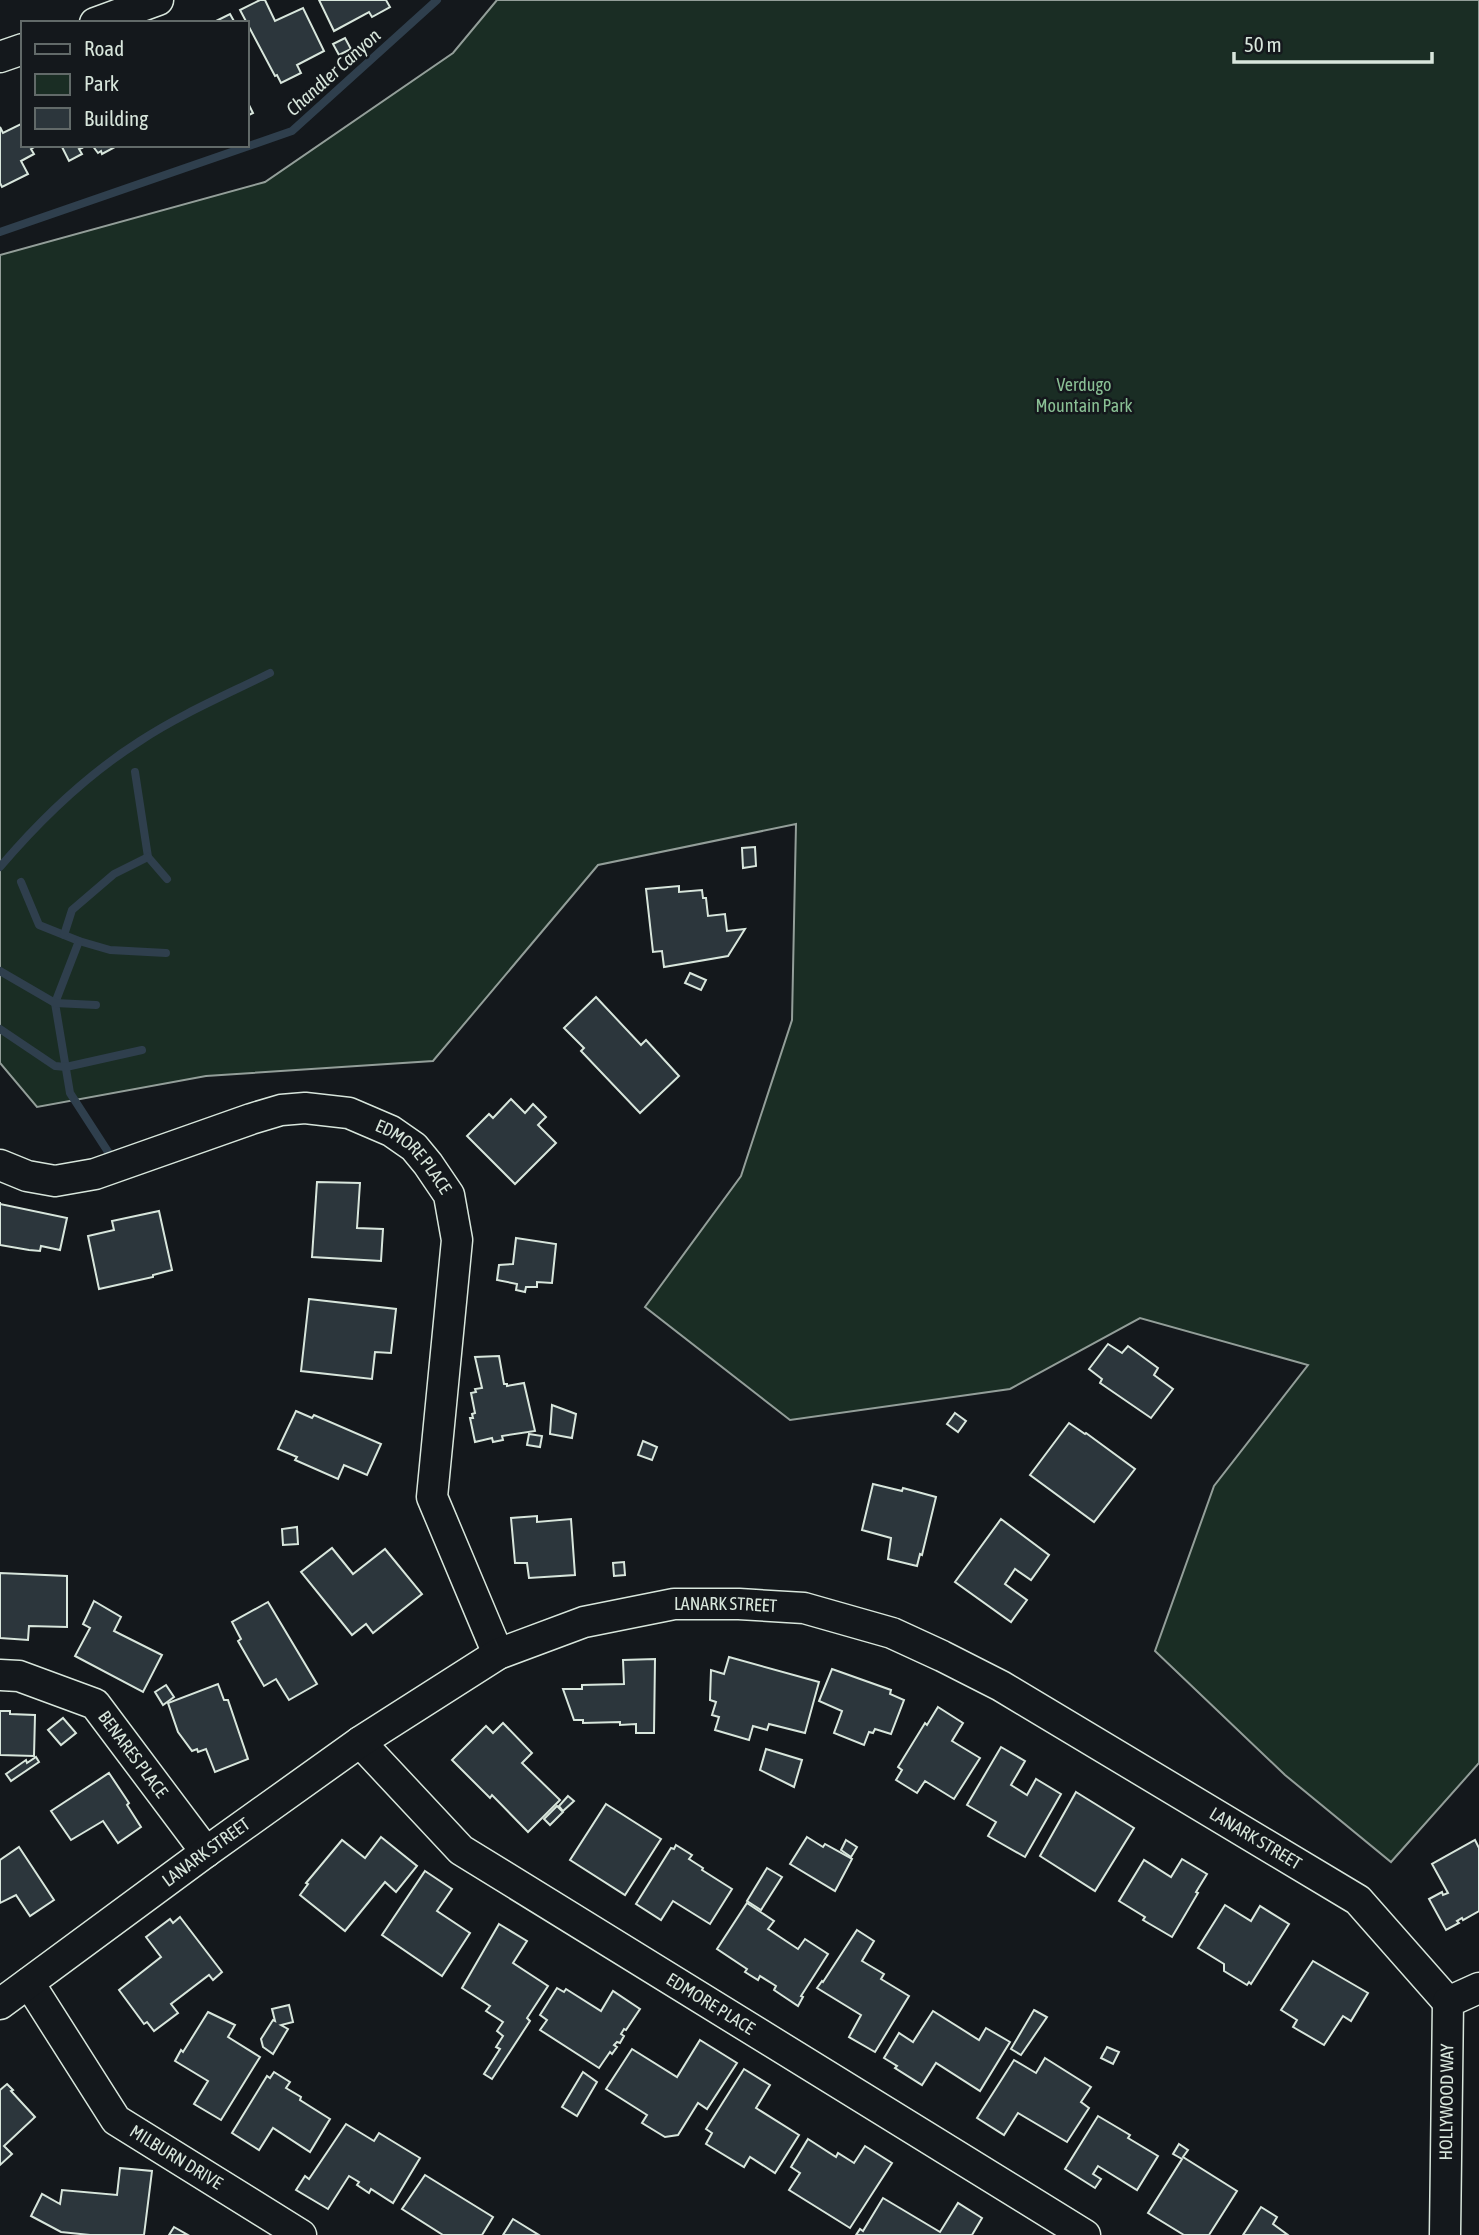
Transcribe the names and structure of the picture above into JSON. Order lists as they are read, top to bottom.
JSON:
{
  "streets": {
    "street": [
      "EDMORE PLACE",
      "LANARK STREET",
      "BENARES PLACE",
      "HOLLYWOOD WAY",
      "MILBURN DRIVE"
    ]
  },
  "crossings": [
    ["EDMORE PLACE", "LANARK STREET"],
    ["LANARK STREET", "BENARES PLACE"],
    ["LANARK STREET", "HOLLYWOOD WAY"],
    ["LANARK STREET", "MILBURN DRIVE"]
  ],
  "water": ["Chandler Canyon"],
  "parks": ["Verdugo Mountain Park"],
  "legend": ["Road", "Park", "Building"],
  "scale_bar": "50 m"
}
